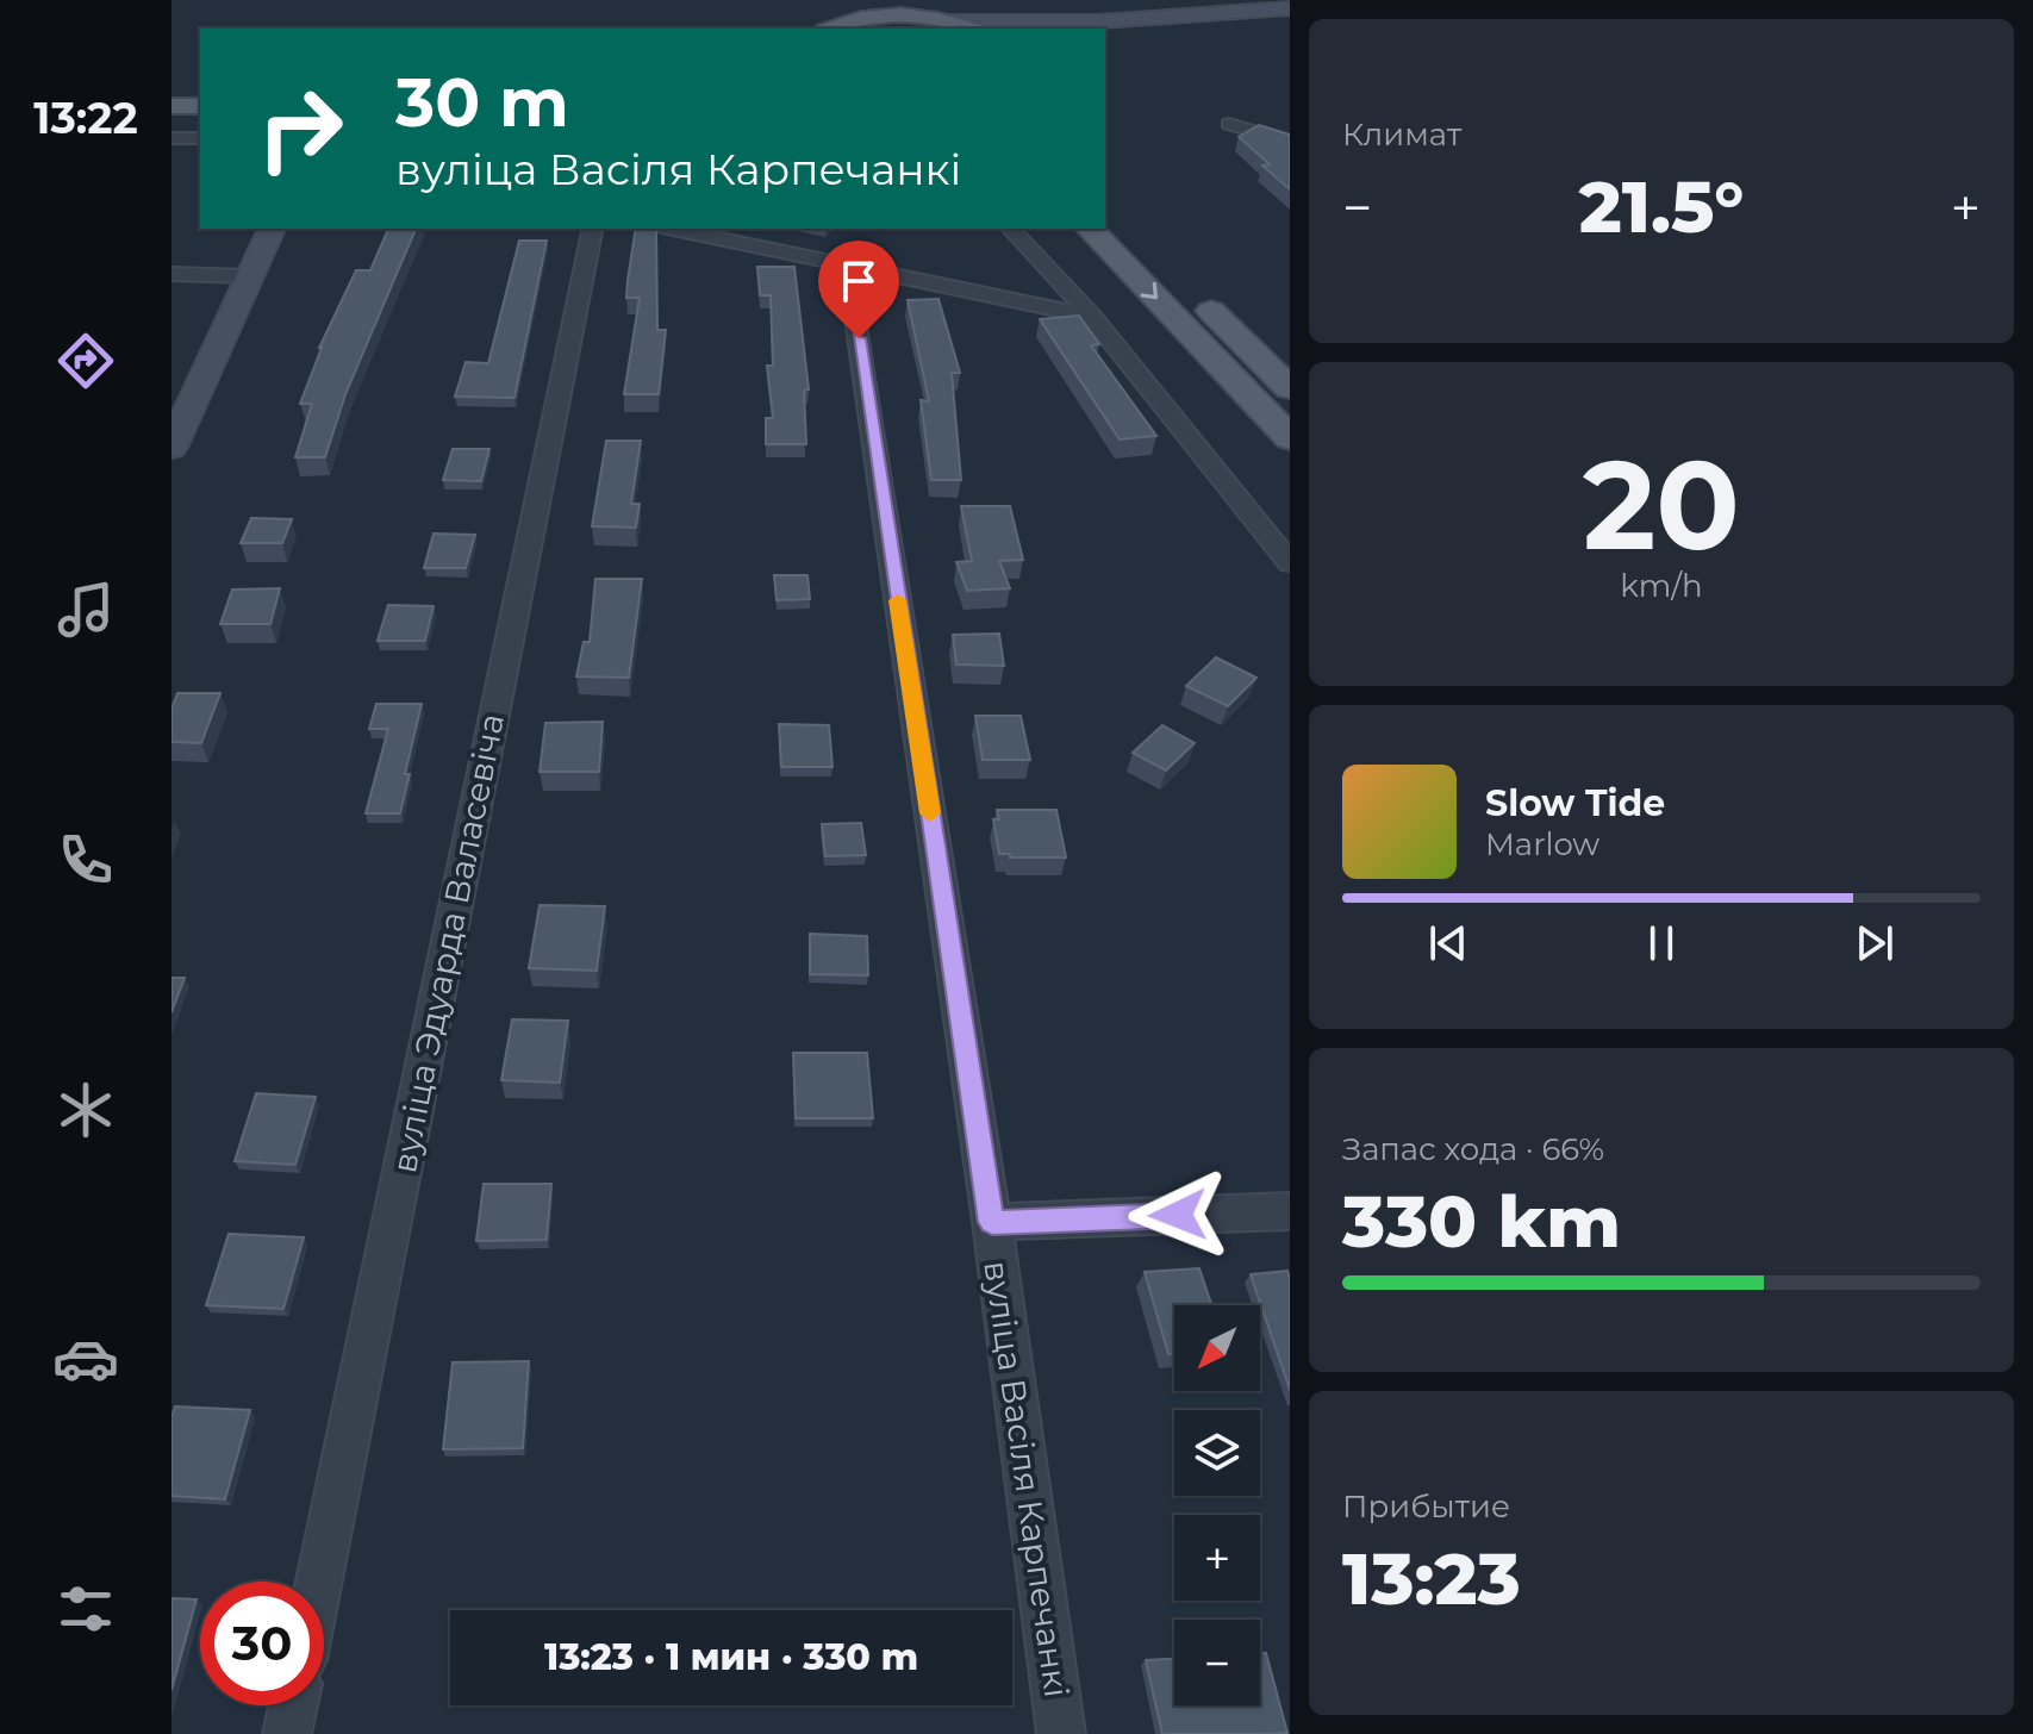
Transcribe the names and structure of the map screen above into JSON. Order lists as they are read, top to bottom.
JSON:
{
  "streets": {
    "street": ["вуліца Эдуарда Валасевіча", "вуліца Васіля Карпечанкі"]
  },
  "north": "bottom left",
  "page": {
    "tabs": "13:22",
    "tile": [
      "Климат",
      ["20", "km/h"],
      ["Запас хода · 66%", "330 km"],
      ["Прибытие", "13:23"]
    ],
    "turn": ["30 m", "вуліца Васіля Карпечанкі"],
    "heat": ["−", "21.5°", "+"],
    "song": ["Slow Tide", "Marlow"],
    "map_buttons": ["+", "−"],
    "limit": "30",
    "trip": "13:23 · 1 мин · 330 m"
  }
}
